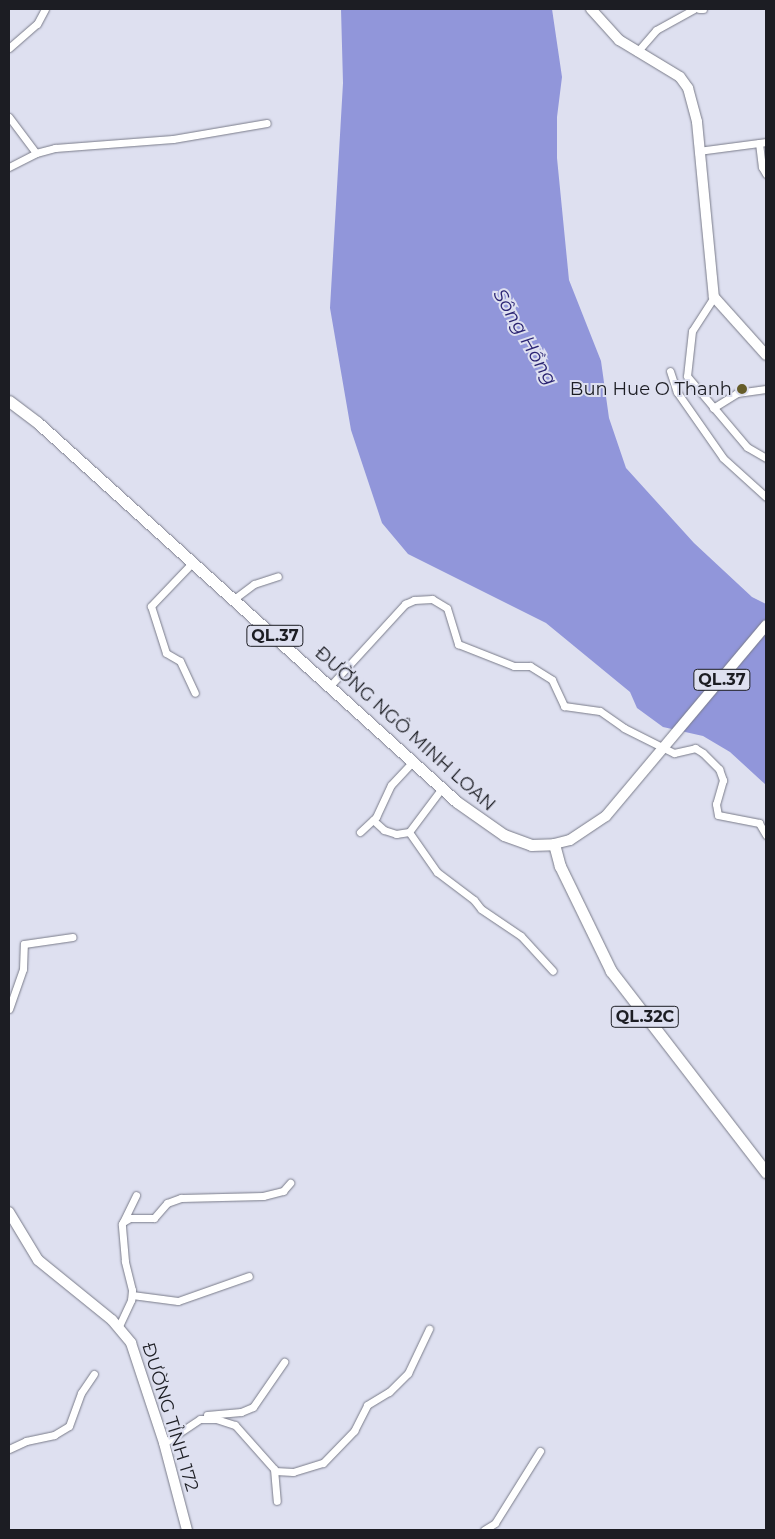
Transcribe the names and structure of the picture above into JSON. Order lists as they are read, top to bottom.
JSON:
{
  "streets": {
    "highway": ["QL.37", "ĐƯỜNG NGÔ MINH LOAN", "QL.32C"],
    "main road": ["ĐƯỜNG TỈNH 172"]
  },
  "crossings": [
    ["ĐƯỜNG NGÔ MINH LOAN", "QL.32C"]
  ],
  "water": ["Sông Hồng"],
  "places": ["Bun Hue O Thanh"]
}
